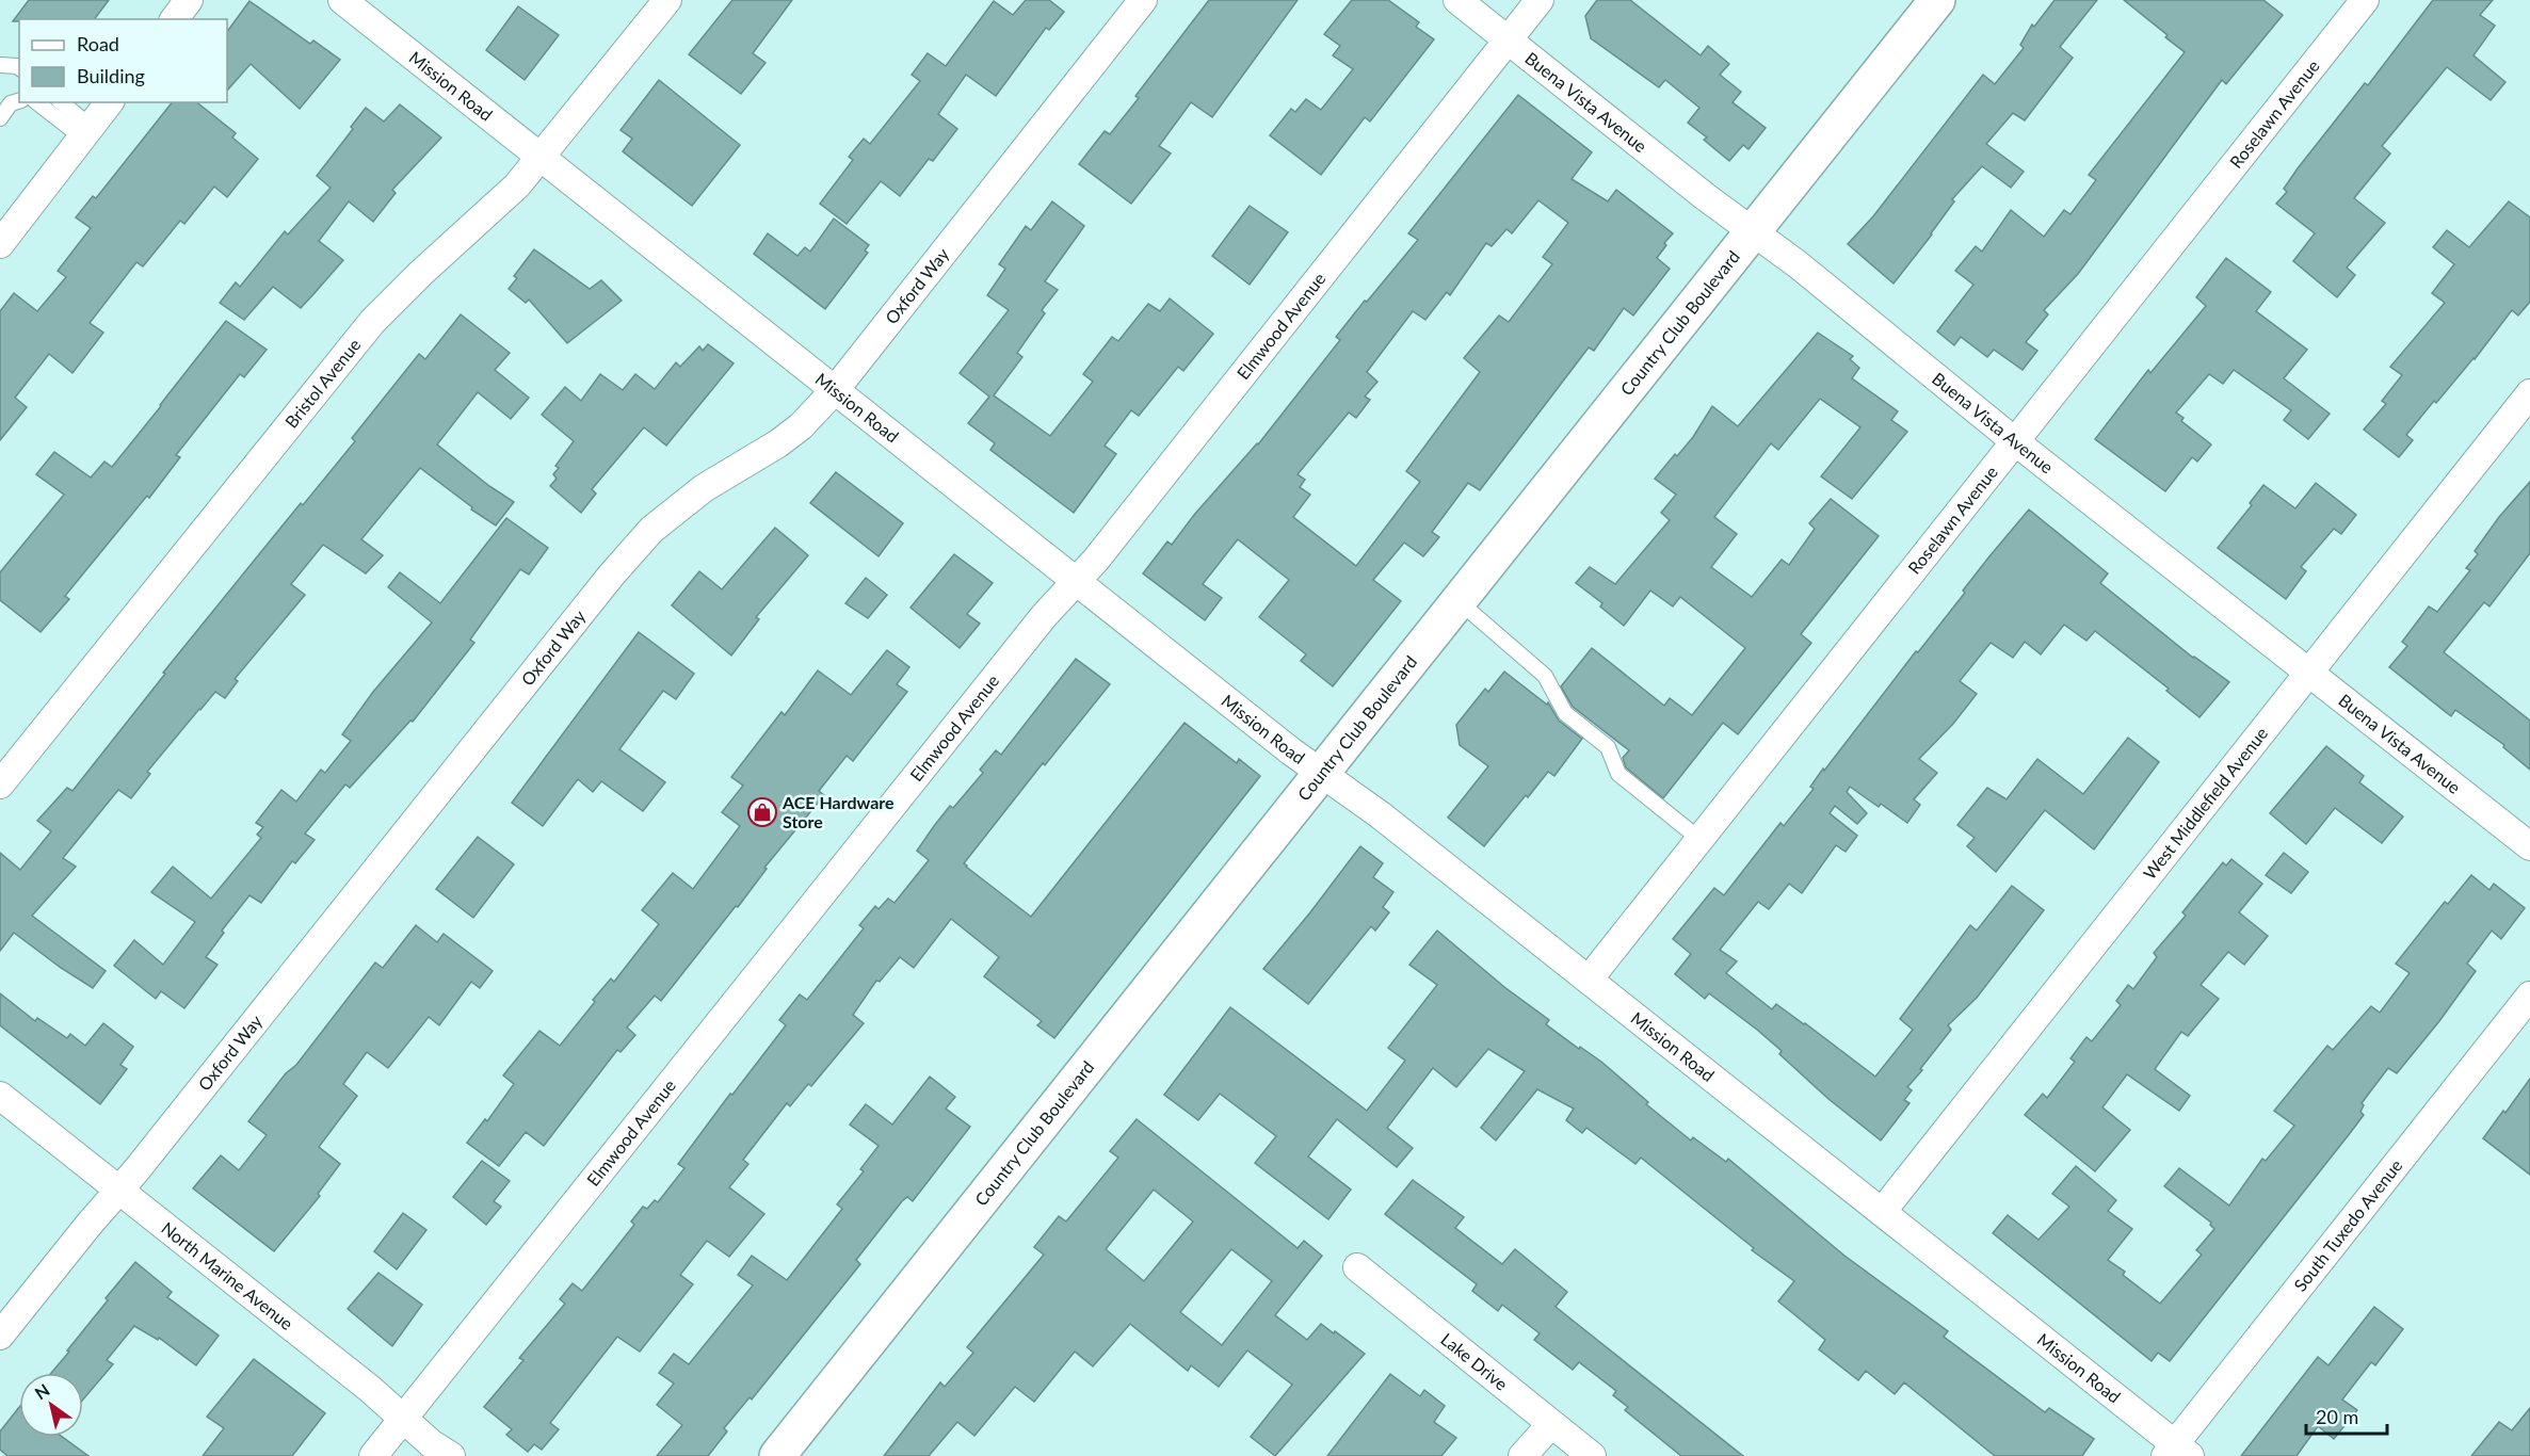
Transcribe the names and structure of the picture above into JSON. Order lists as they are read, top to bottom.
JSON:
{
  "streets": {
    "street": [
      "Mission Road",
      "Buena Vista Avenue",
      "Roselawn Avenue",
      "Oxford Way",
      "Country Club Boulevard",
      "Elmwood Avenue",
      "Bristol Avenue",
      "West Middlefield Avenue",
      "South Tuxedo Avenue",
      "North Marine Avenue",
      "Lake Drive"
    ]
  },
  "crossings": [
    ["Mission Road", "Roselawn Avenue"],
    ["Mission Road", "Oxford Way"],
    ["Mission Road", "Country Club Boulevard"],
    ["Mission Road", "Elmwood Avenue"],
    ["Mission Road", "Bristol Avenue"],
    ["Mission Road", "West Middlefield Avenue"],
    ["Mission Road", "South Tuxedo Avenue"],
    ["Buena Vista Avenue", "Roselawn Avenue"],
    ["Buena Vista Avenue", "Country Club Boulevard"],
    ["Buena Vista Avenue", "Elmwood Avenue"],
    ["Buena Vista Avenue", "West Middlefield Avenue"],
    ["Oxford Way", "North Marine Avenue"],
    ["Elmwood Avenue", "North Marine Avenue"]
  ],
  "places": {
    "shop": ["ACE Hardware Store"]
  },
  "legend": ["Road", "Building"],
  "scale_bar": "20 m",
  "north": "top left"
}
